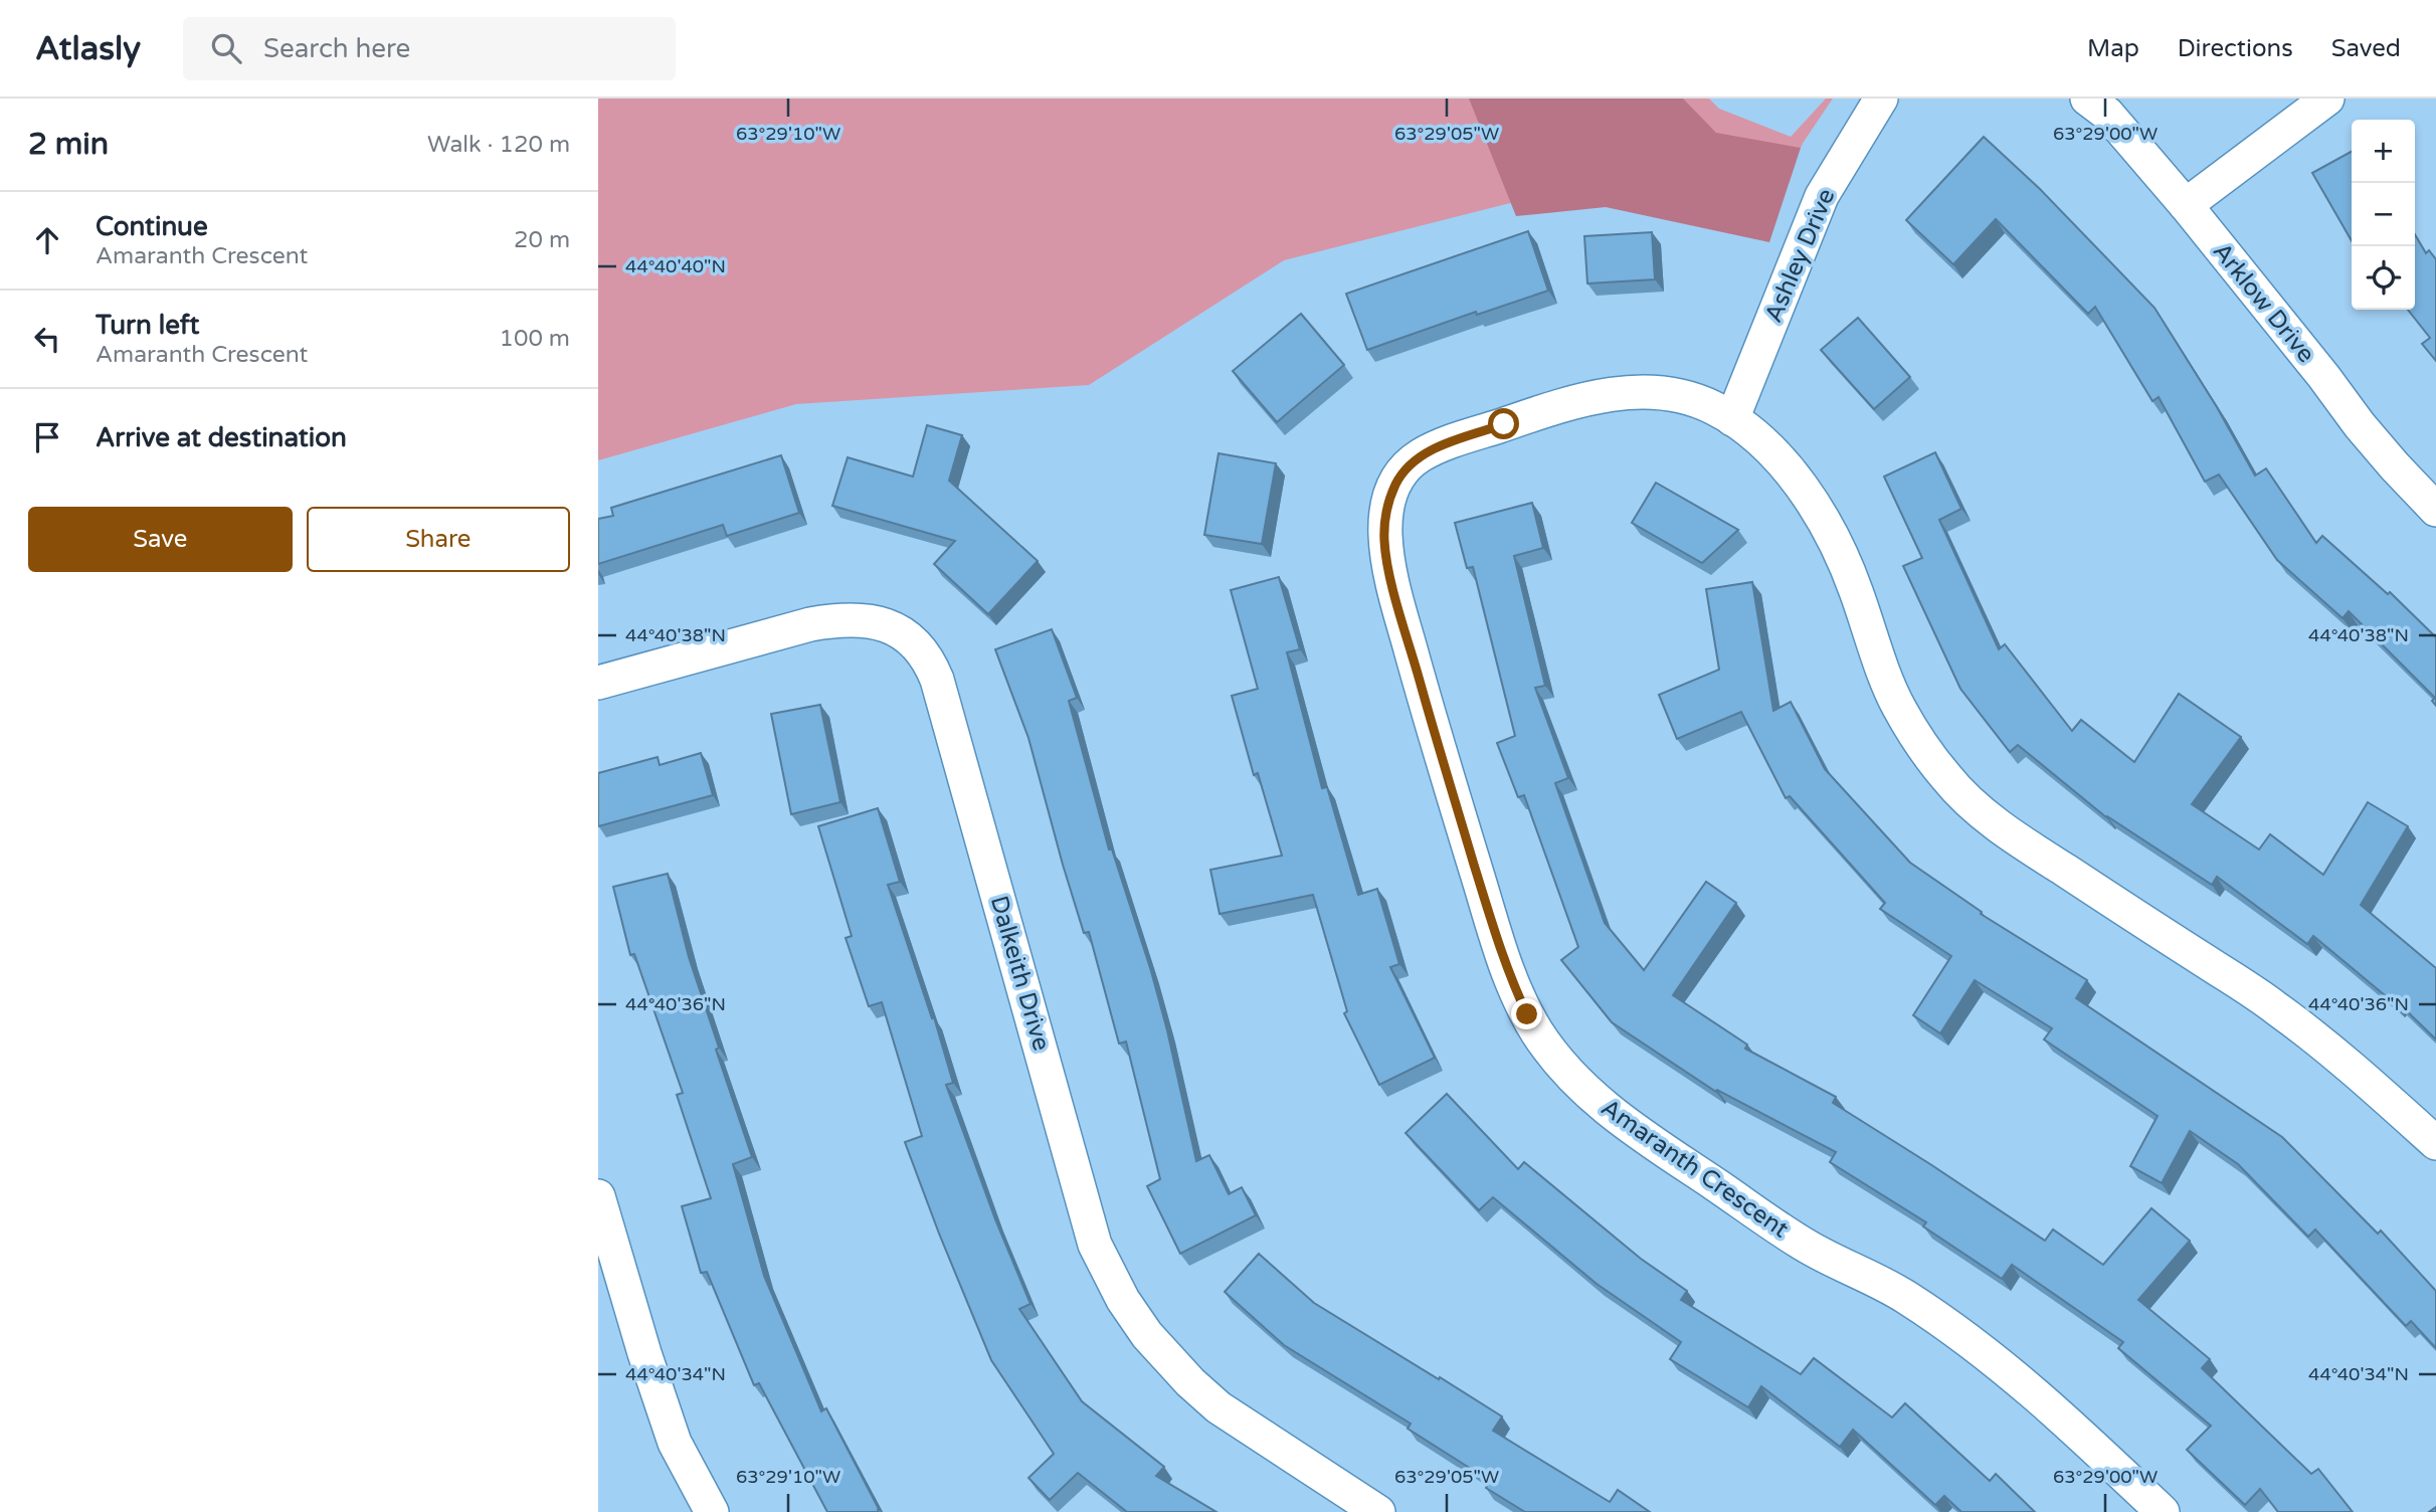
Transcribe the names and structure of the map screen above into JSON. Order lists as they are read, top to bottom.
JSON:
{
  "streets": {
    "street": [
      "Ashley Drive",
      "Arklow Drive",
      "Dalkeith Drive",
      "Amaranth Crescent"
    ]
  },
  "crossings": [
    ["Ashley Drive", "Amaranth Crescent"]
  ],
  "page": {
    "header": "Atlasly",
    "search": "Search here",
    "nav": ["Map", "Directions", "Saved"],
    "heading": ["2 min", "Walk · 120 m"],
    "map_buttons": ["+", "−"],
    "list": [
      ["Continue", "Amaranth Crescent", "20 m"],
      ["Turn left", "Amaranth Crescent", "100 m"],
      "Arrive at destination"
    ],
    "buttons": ["Save", "Share"]
  },
  "coordinates": [
    "63°29'10\"W",
    "63°29'05\"W",
    "63°29'00\"W",
    "44°40'40\"N",
    "44°40'38\"N",
    "44°40'36\"N",
    "44°40'34\"N"
  ]
}
